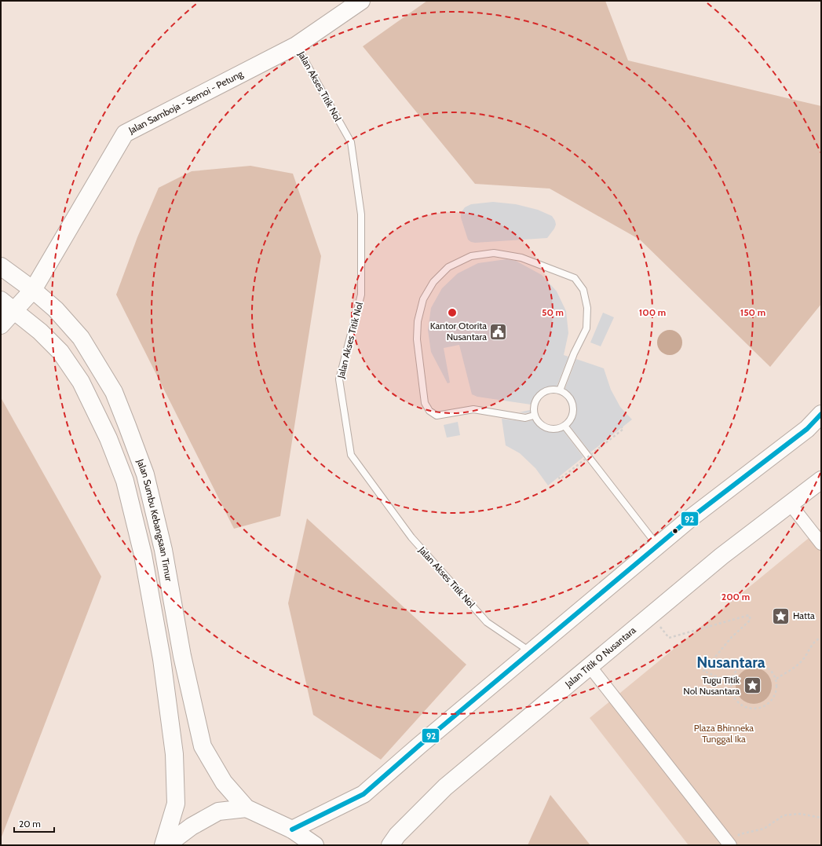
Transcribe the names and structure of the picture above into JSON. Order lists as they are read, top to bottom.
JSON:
{
  "streets": {
    "main road": ["Jalan Samboja - Semoi - Petung", "Jalan Sumbu Kebangsaan Timur", "Jalan Titik 0 Nusantara"],
    "lane": ["Jalan Akses Titik Nol"]
  },
  "crossings": [
    ["Jalan Akses Titik Nol", "Jalan Samboja - Semoi - Petung"],
    ["Jalan Samboja - Semoi - Petung", "Jalan Sumbu Kebangsaan Timur"]
  ],
  "districts": ["Nusantara"],
  "parks": ["Plaza Bhinneka Tunggal Ika"],
  "places": {
    "public building": ["Kantor Otorita Nusantara"],
    "place": ["Hatta", "Tugu Titik Nol Nusantara"]
  },
  "lines": ["transit line 92"],
  "scale_bar": "20 m",
  "rings": [
    "50 m",
    "100 m",
    "150 m",
    "200 m"
  ]
}
